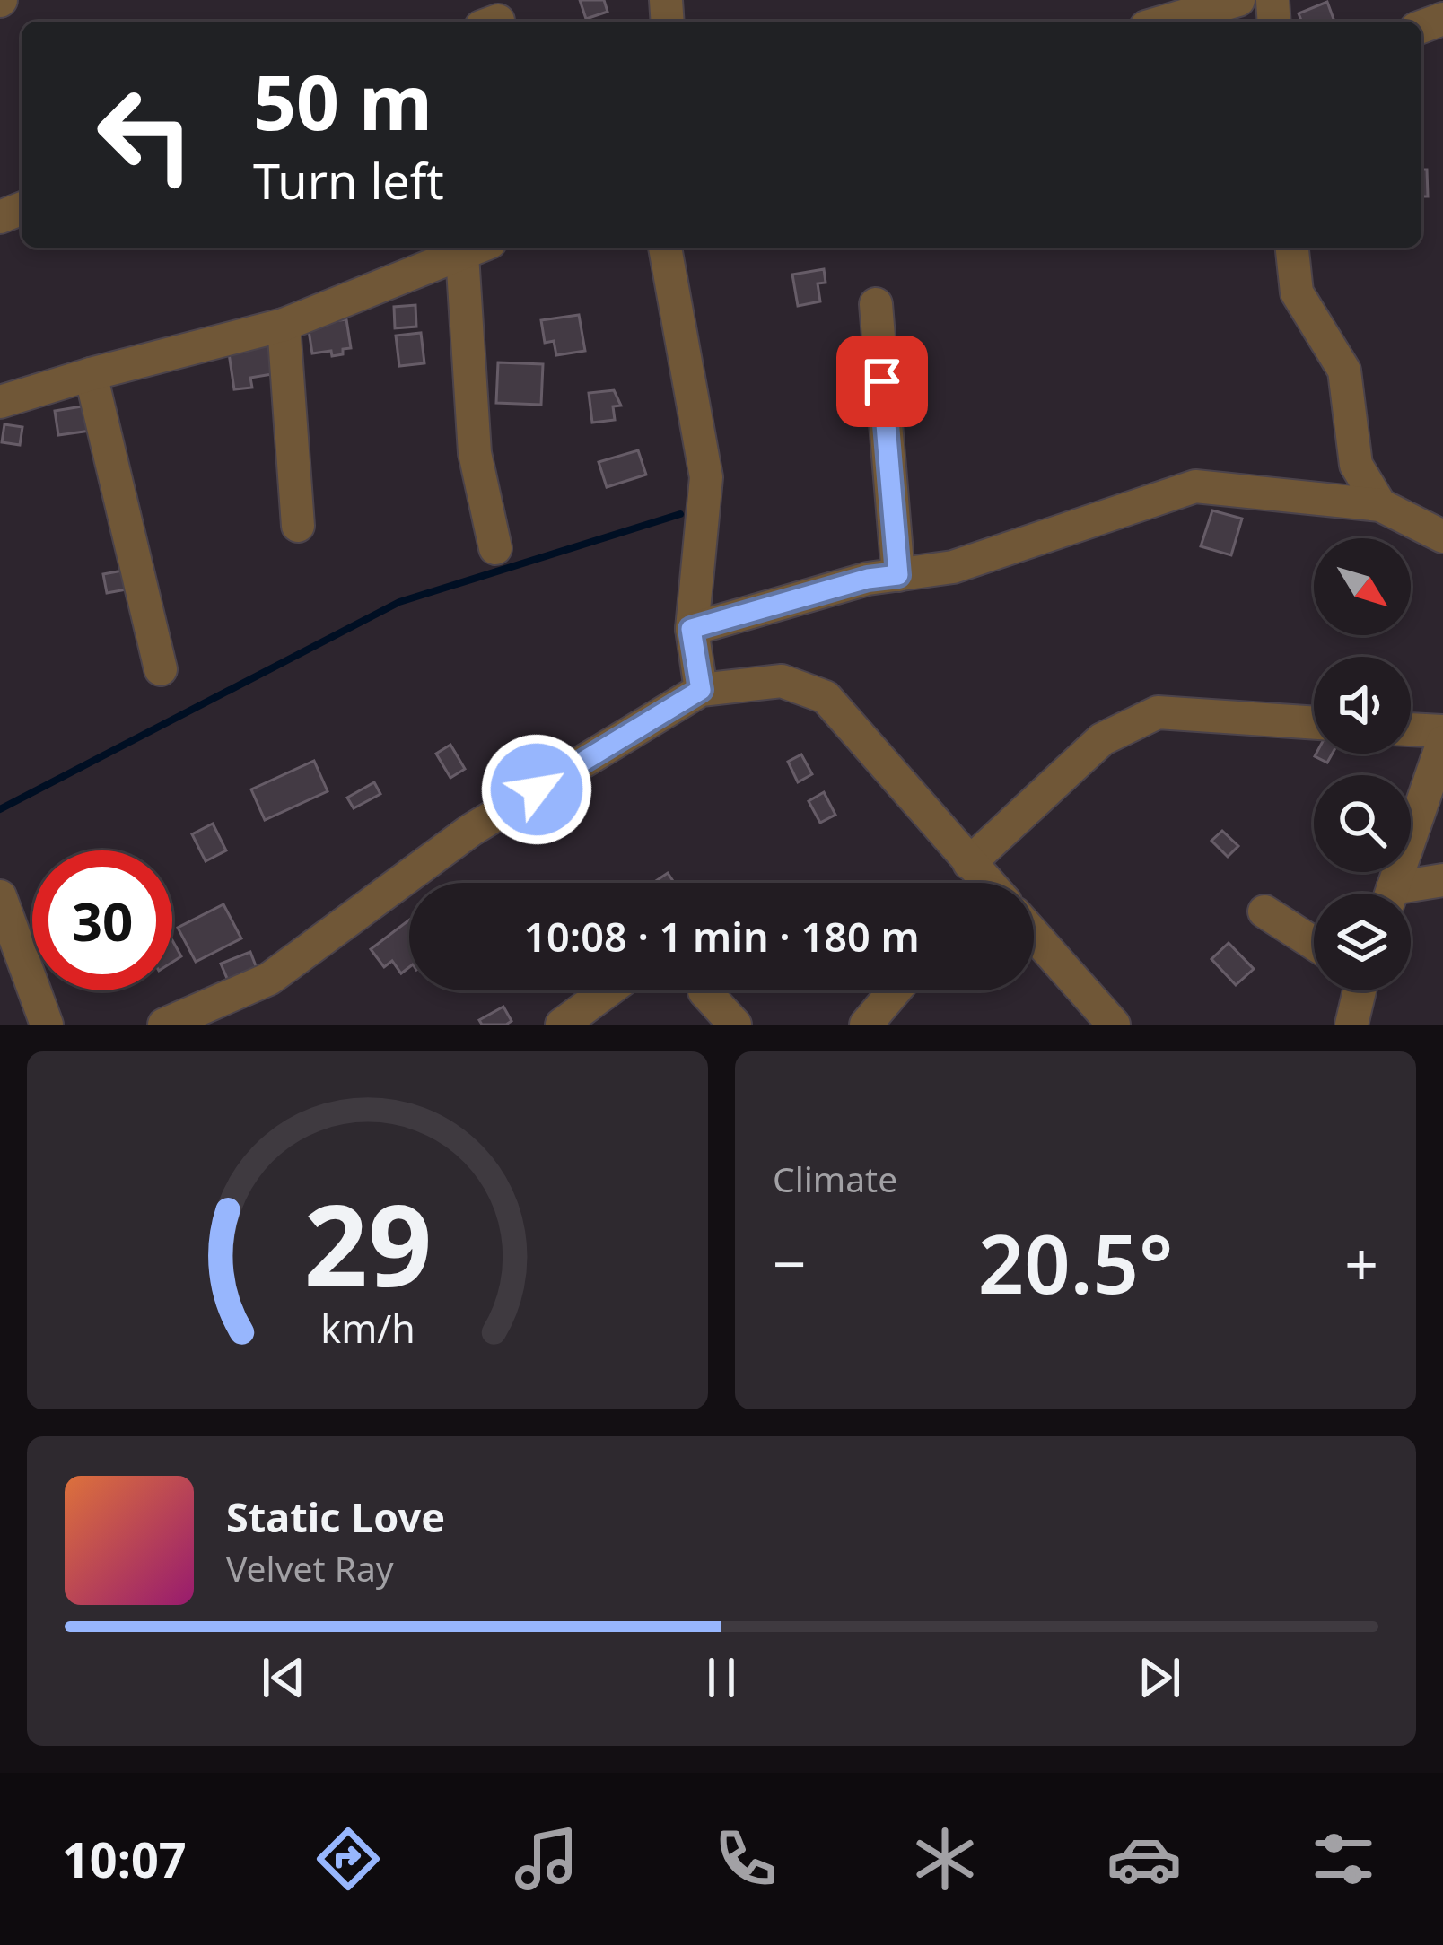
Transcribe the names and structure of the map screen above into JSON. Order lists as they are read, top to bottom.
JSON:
{
  "north": "bottom right",
  "page": {
    "turn": ["50 m", "Turn left"],
    "limit": "30",
    "trip": "10:08 · 1 min · 180 m",
    "tile": "Climate",
    "heat": ["−", "20.5°", "+"],
    "song": ["Static Love", "Velvet Ray"],
    "tabs": "10:07",
    "gauge": ["29", "km/h"]
  }
}
